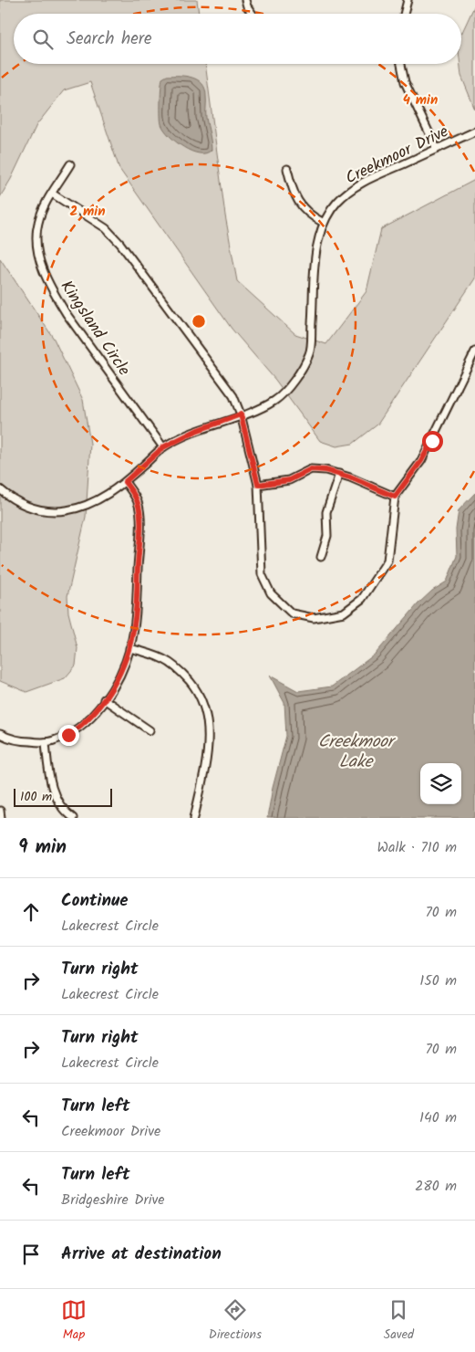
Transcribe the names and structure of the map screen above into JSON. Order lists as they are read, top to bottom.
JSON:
{
  "streets": {
    "street": ["Creekmoor Drive", "Kingsland Circle"]
  },
  "crossings": [
    ["Creekmoor Drive", "Kingsland Circle"]
  ],
  "water": ["Creekmoor Lake"],
  "scale_bar": "100 m",
  "page": {
    "search": "Search here",
    "scale": "100 m",
    "heading": ["9 min", "Walk · 710 m"],
    "list": [
      ["Continue", "Lakecrest Circle", "70 m"],
      ["Turn right", "Lakecrest Circle", "150 m"],
      ["Turn right", "Lakecrest Circle", "70 m"],
      ["Turn left", "Creekmoor Drive", "140 m"],
      ["Turn left", "Bridgeshire Drive", "280 m"],
      "Arrive at destination"
    ],
    "nav": ["Map", "Directions", "Saved"]
  },
  "rings": ["4 min", "2 min"]
}
